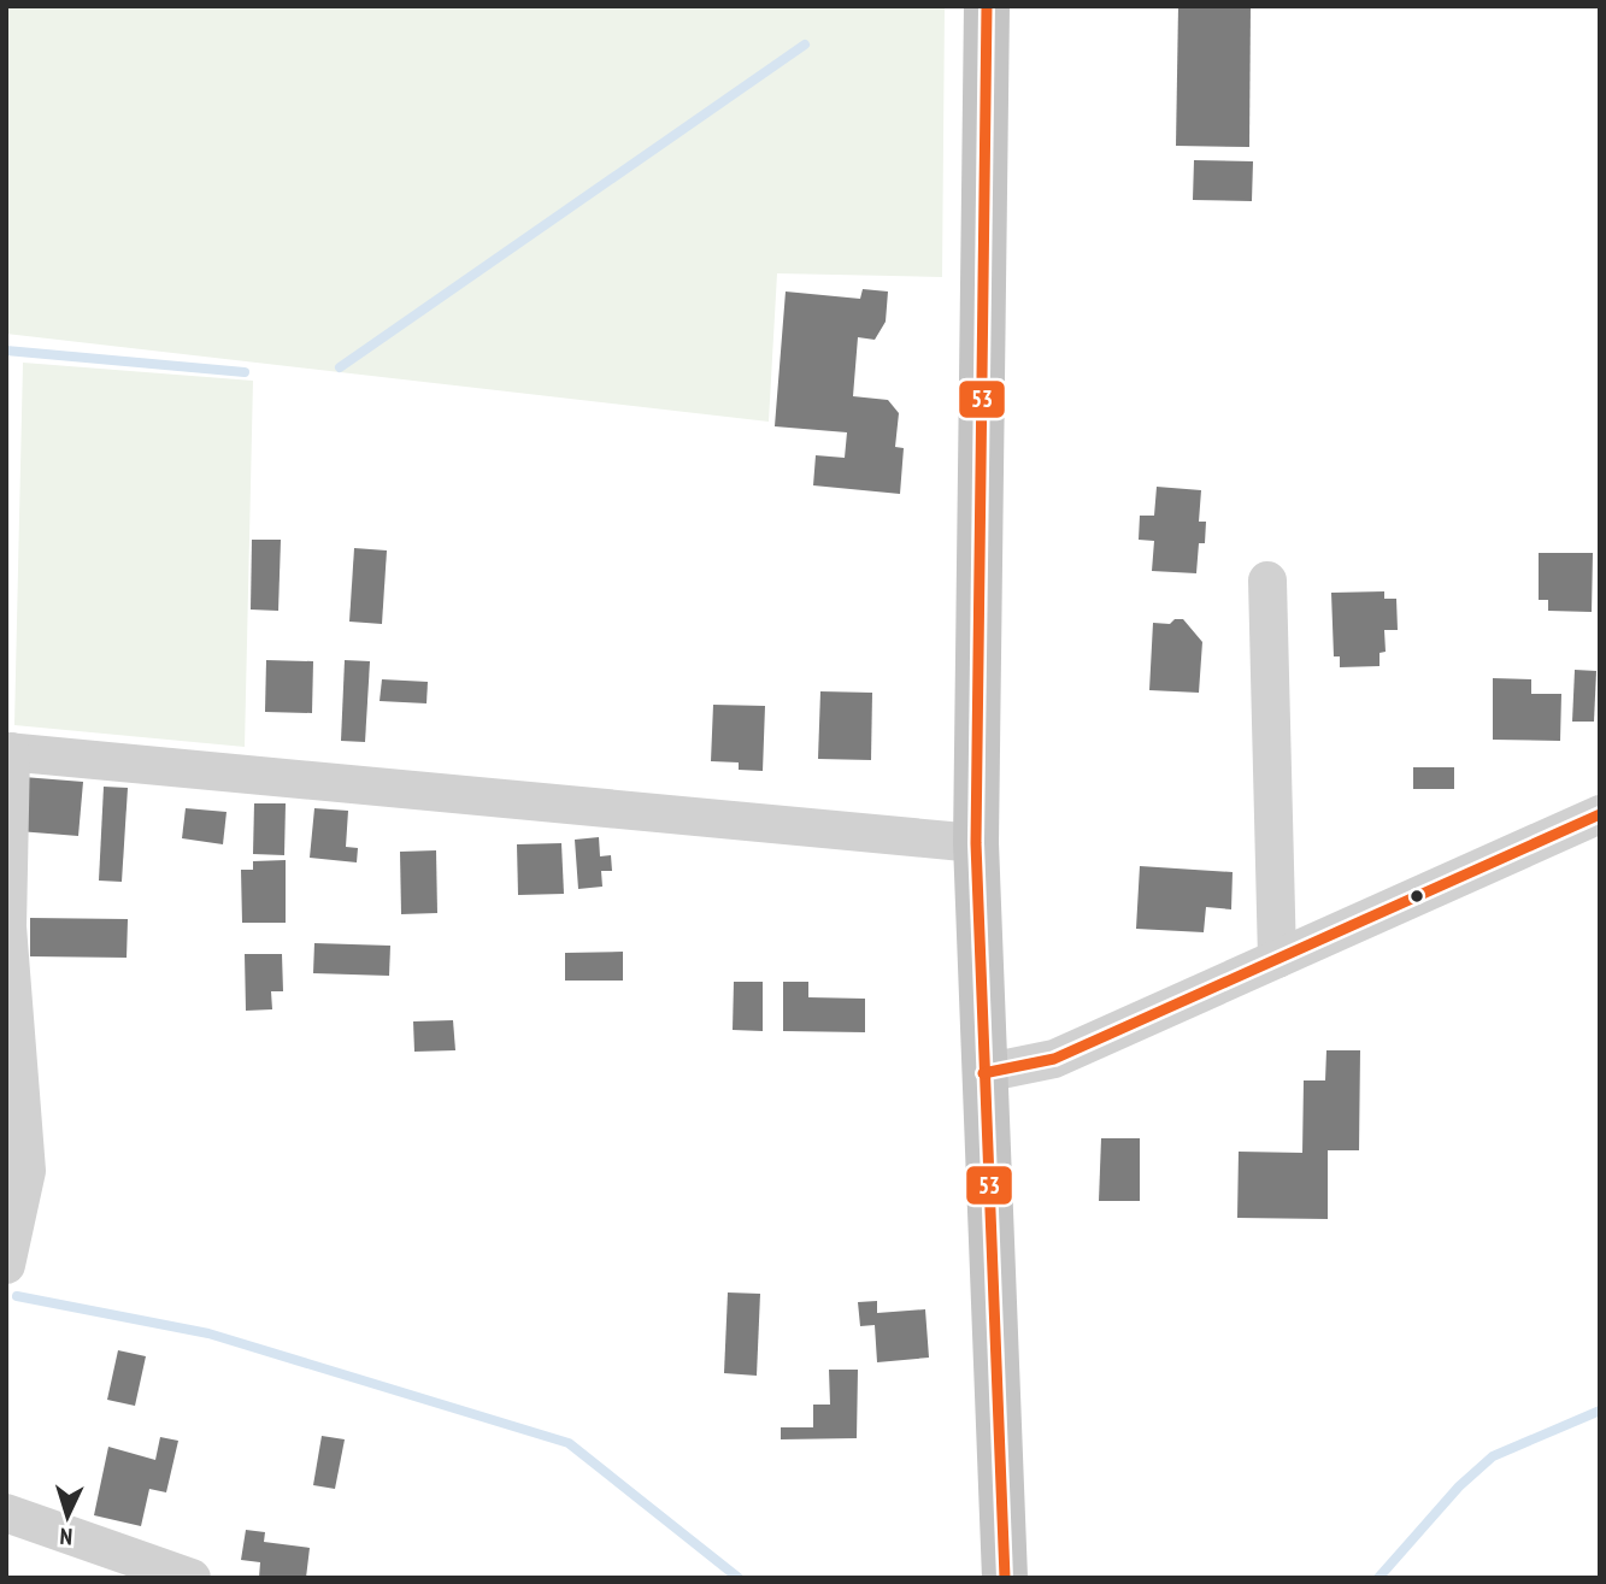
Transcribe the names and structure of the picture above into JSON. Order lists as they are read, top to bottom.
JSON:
{
  "lines": ["transit line 53"],
  "north": "bottom"
}
